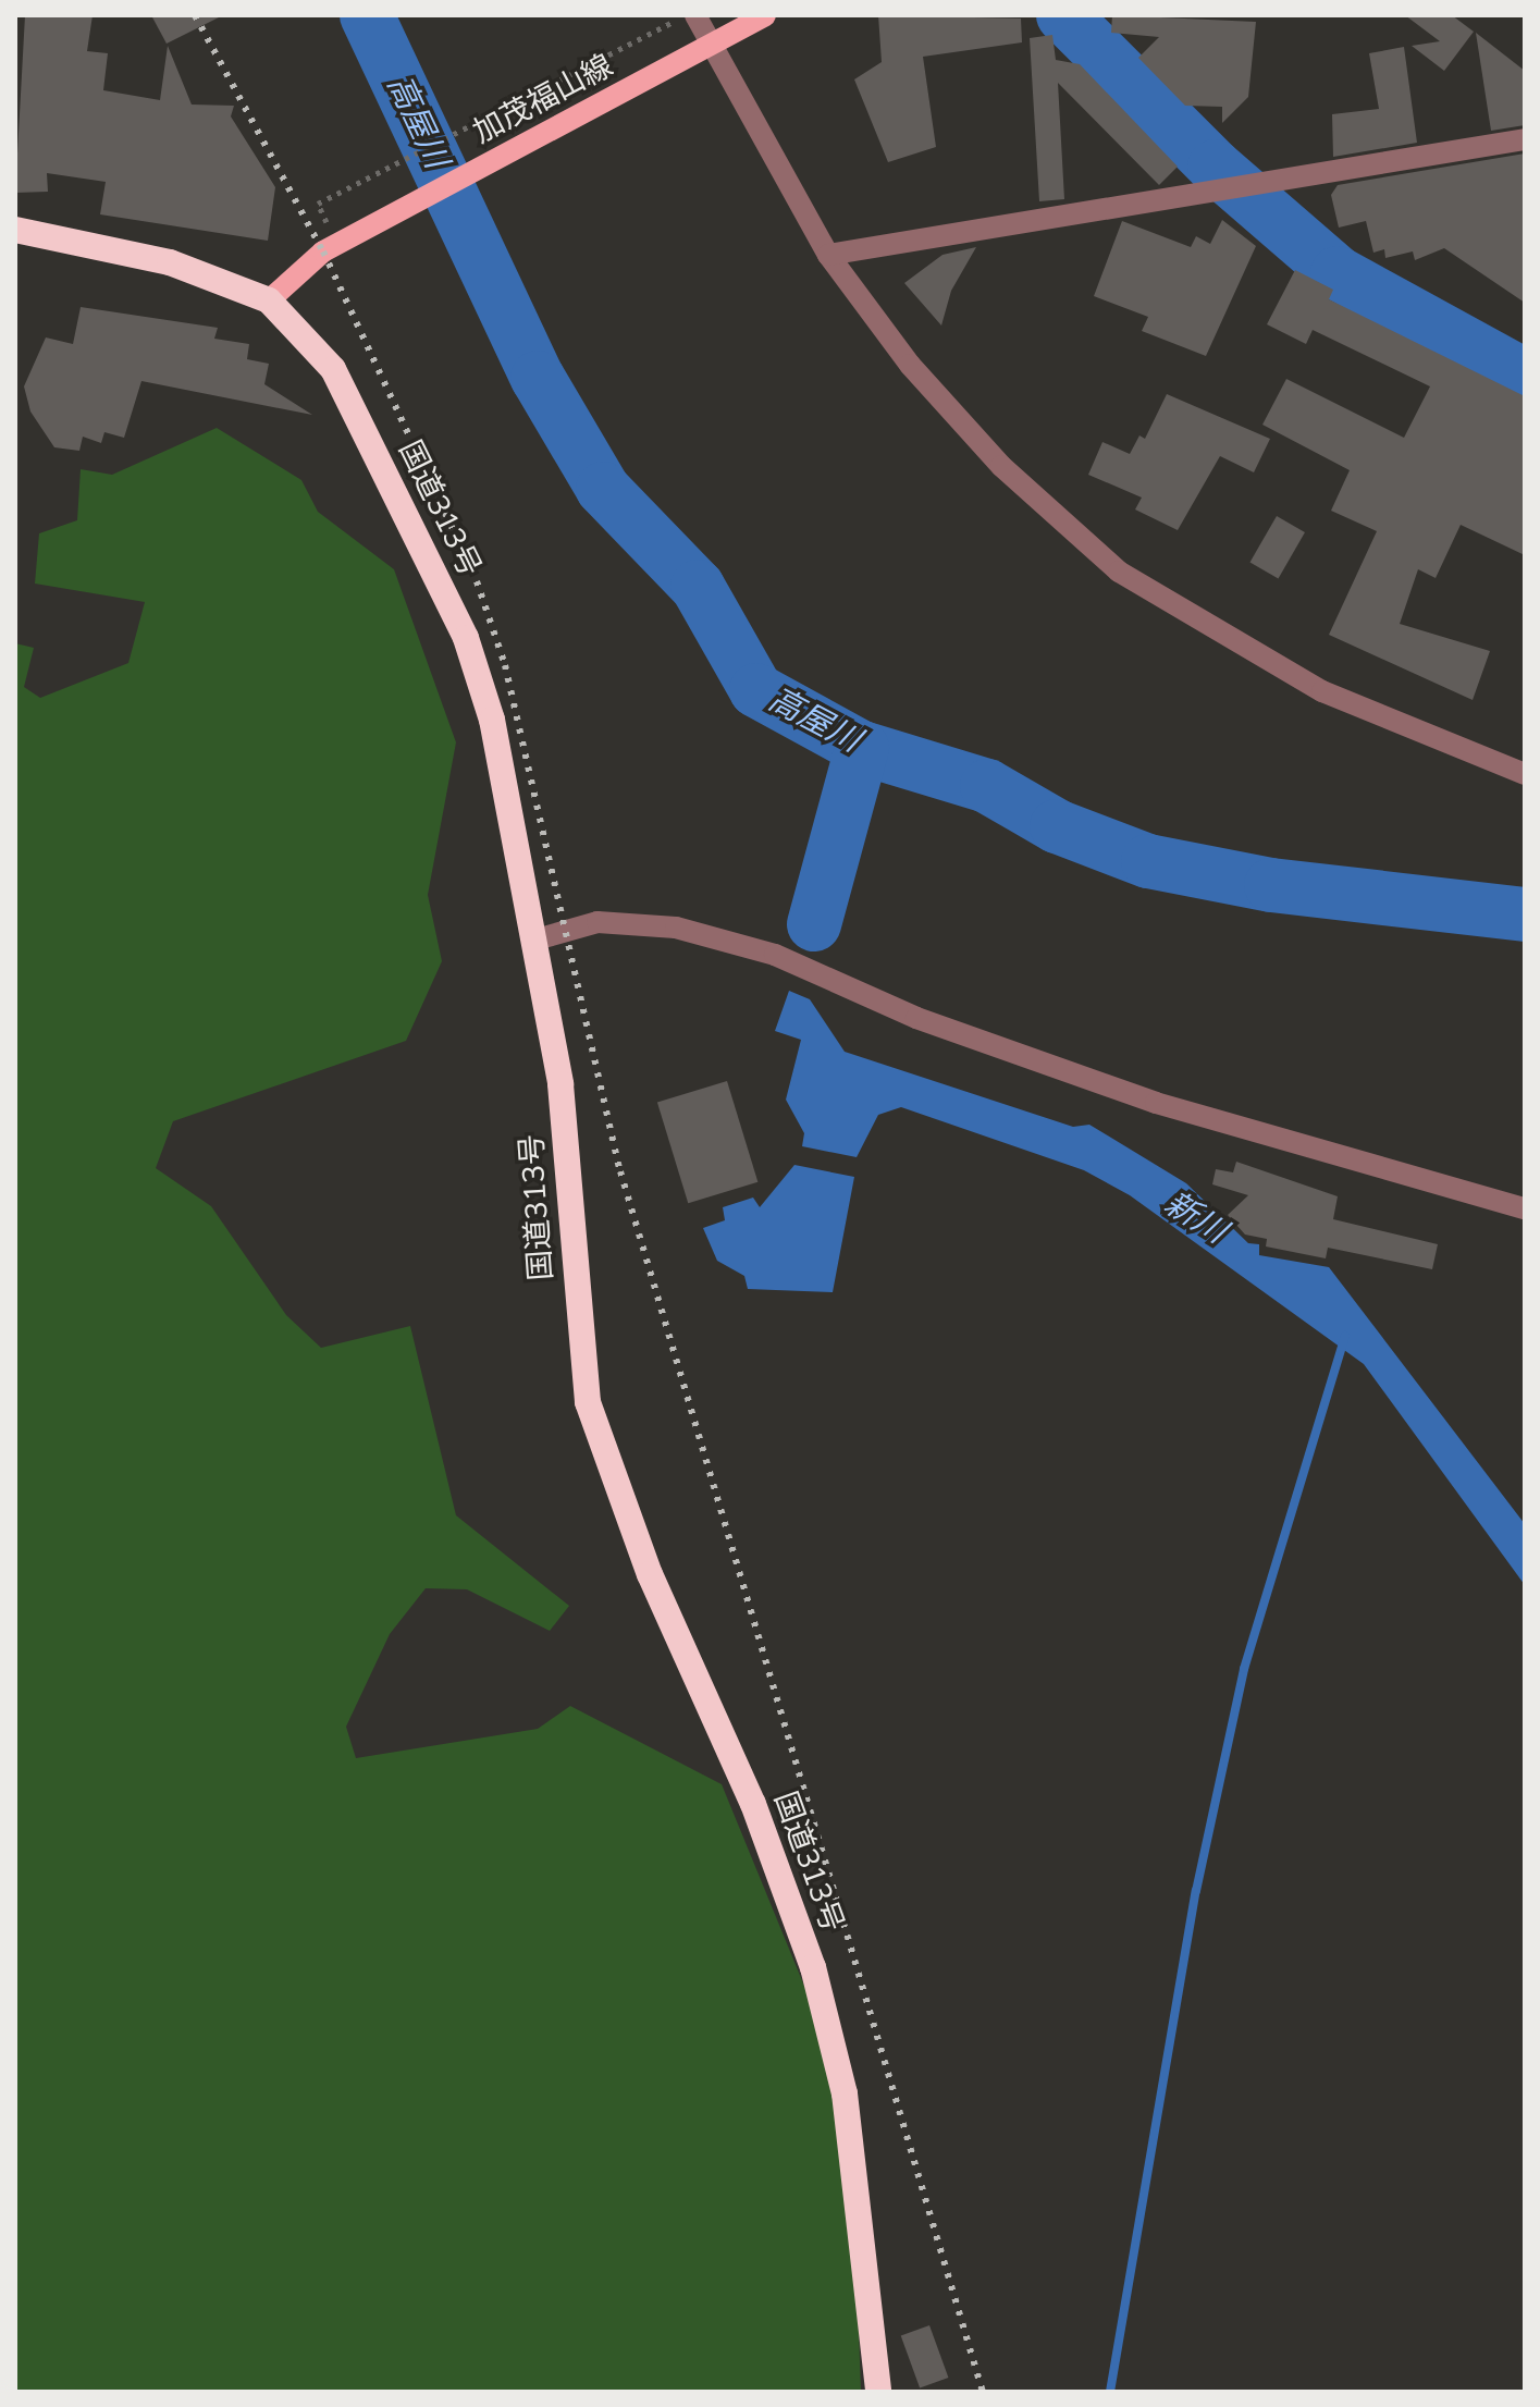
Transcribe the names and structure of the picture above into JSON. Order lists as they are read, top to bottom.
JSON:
{
  "streets": {
    "highway": ["国道313号"],
    "main road": ["加茂福山線"]
  },
  "crossings": [
    ["加茂福山線", "国道313号"]
  ],
  "water": ["高屋川", "新川"]
}
